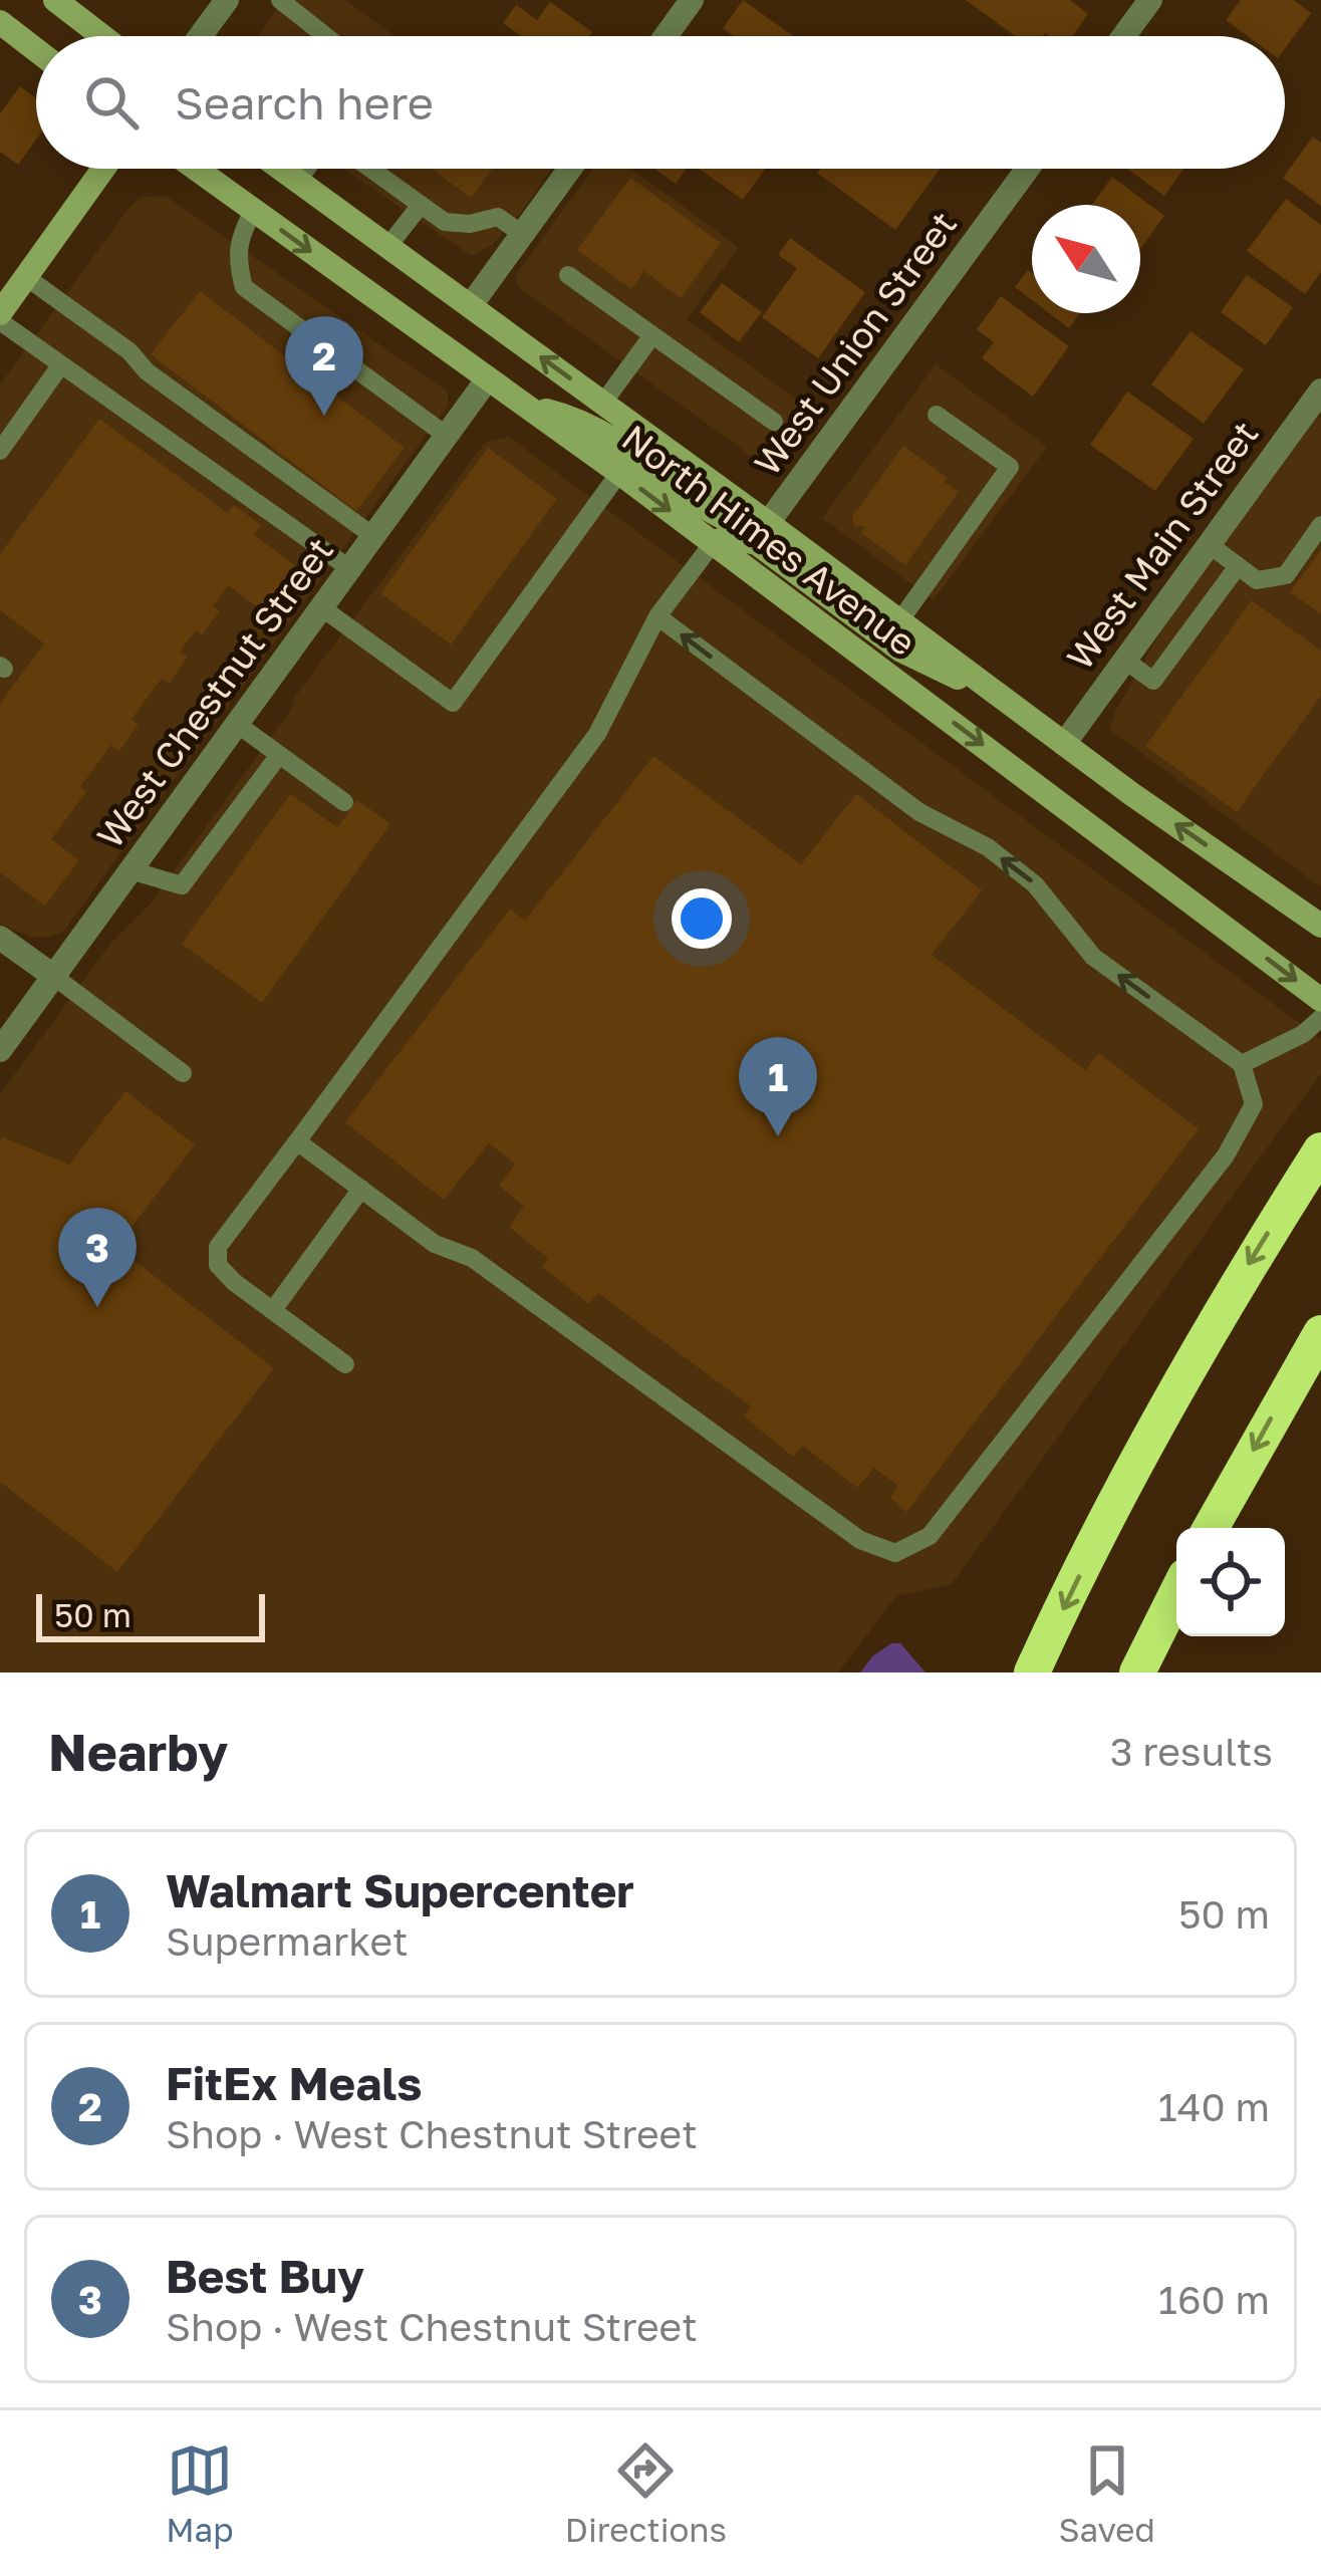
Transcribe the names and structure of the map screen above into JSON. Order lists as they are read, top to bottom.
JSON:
{
  "streets": {
    "street": [
      "West Union Street",
      "North Himes Avenue",
      "West Main Street",
      "West Chestnut Street"
    ]
  },
  "crossings": [
    ["West Union Street", "North Himes Avenue"],
    ["North Himes Avenue", "West Main Street"],
    ["North Himes Avenue", "West Chestnut Street"]
  ],
  "scale_bar": "50 m",
  "north": "top left",
  "page": {
    "search": "Search here",
    "pins": ["2", "1", "3"],
    "scale": "50 m",
    "heading": ["Nearby", "3 results"],
    "list": [
      {
        "mark": "1",
        "name": "Walmart Supercenter",
        "note": "Supermarket",
        "value": "50 m"
      },
      {
        "mark": "2",
        "name": "FitEx Meals",
        "note": "Shop · West Chestnut Street",
        "value": "140 m"
      },
      {
        "mark": "3",
        "name": "Best Buy",
        "note": "Shop · West Chestnut Street",
        "value": "160 m"
      }
    ],
    "nav": ["Map", "Directions", "Saved"]
  }
}
